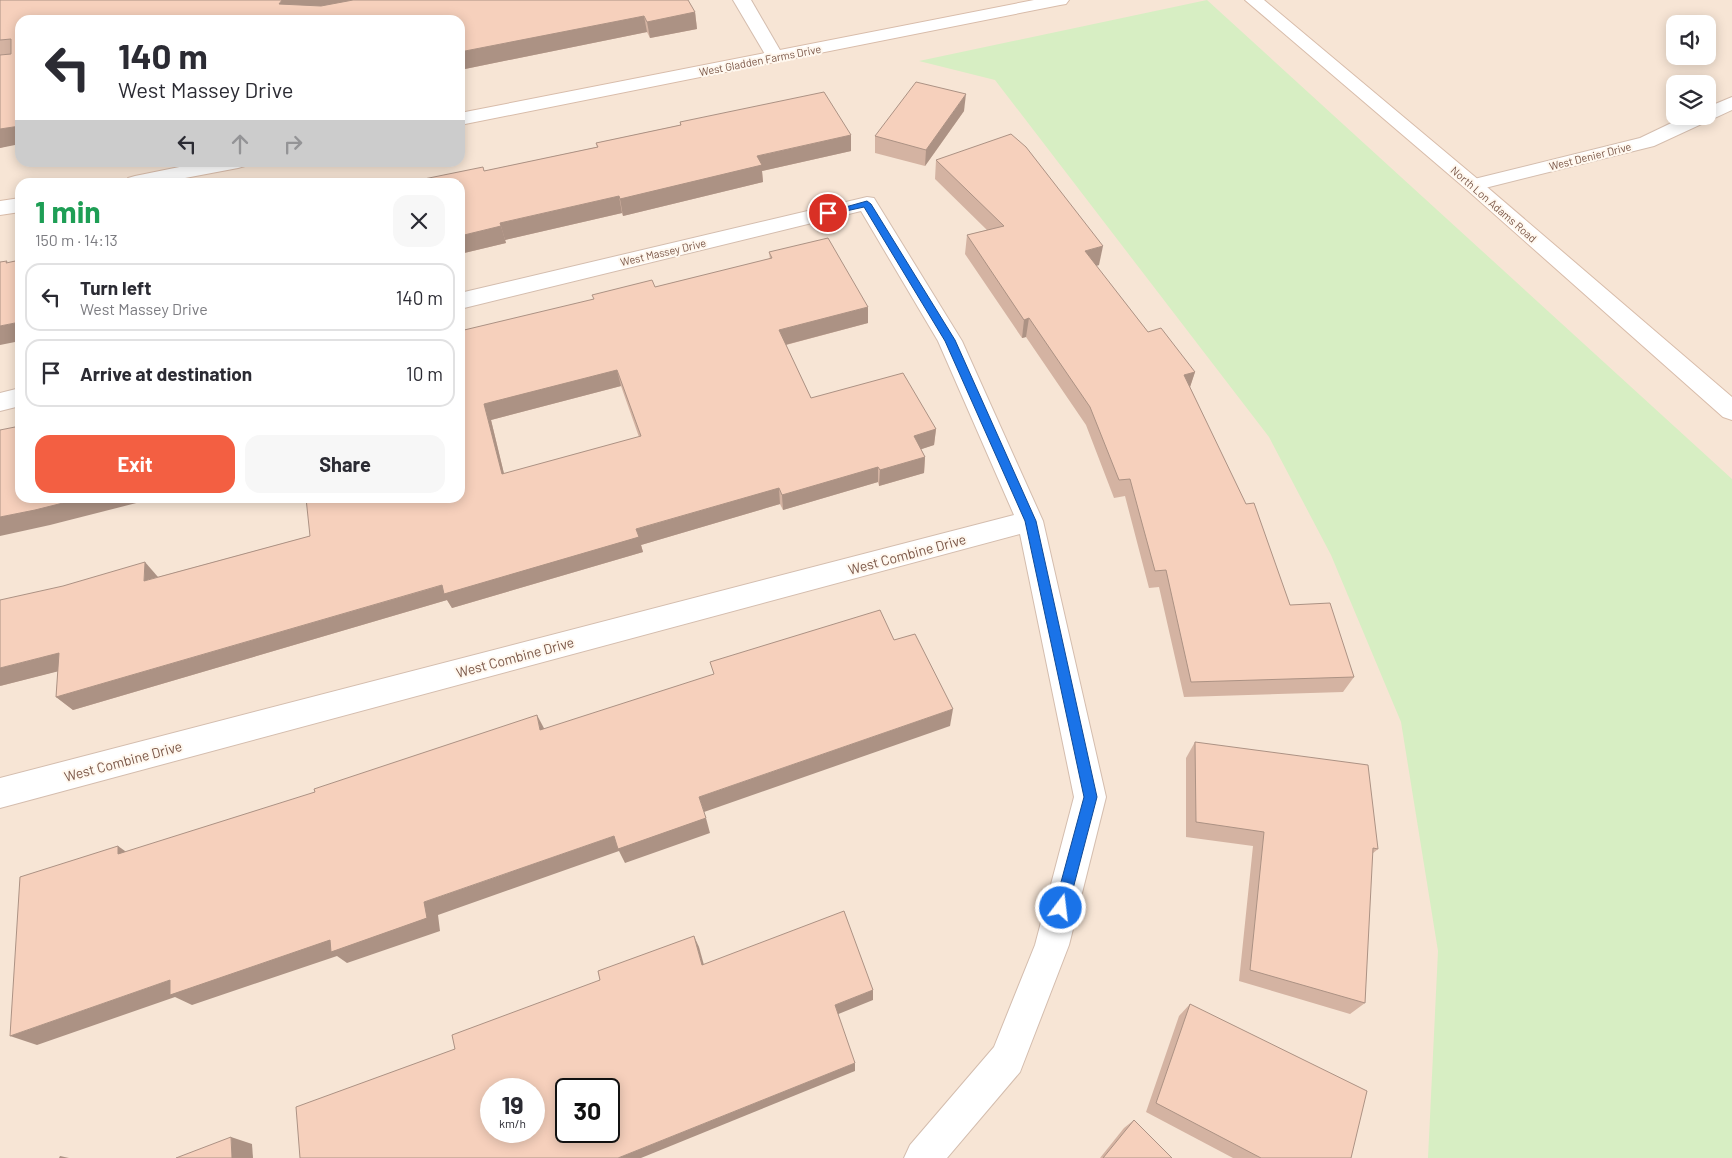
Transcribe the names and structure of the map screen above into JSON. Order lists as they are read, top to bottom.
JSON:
{
  "streets": {
    "street": [
      "West Gladden Farms Drive",
      "West Denier Drive",
      "North Lon Adams Road",
      "West Massey Drive",
      "West Combine Drive"
    ]
  },
  "crossings": [
    ["West Denier Drive", "North Lon Adams Road"],
    ["West Massey Drive", "West Combine Drive"]
  ],
  "page": {
    "turn": ["140 m", "West Massey Drive"],
    "heading": ["1 min", "150 m · 14:13"],
    "list": [
      {
        "name": "Turn left",
        "note": "West Massey Drive",
        "value": "140 m"
      },
      {
        "name": "Arrive at destination",
        "value": "10 m"
      }
    ],
    "buttons": ["Exit", "Share"],
    "speed": "19 km/h",
    "limit": "30"
  }
}
